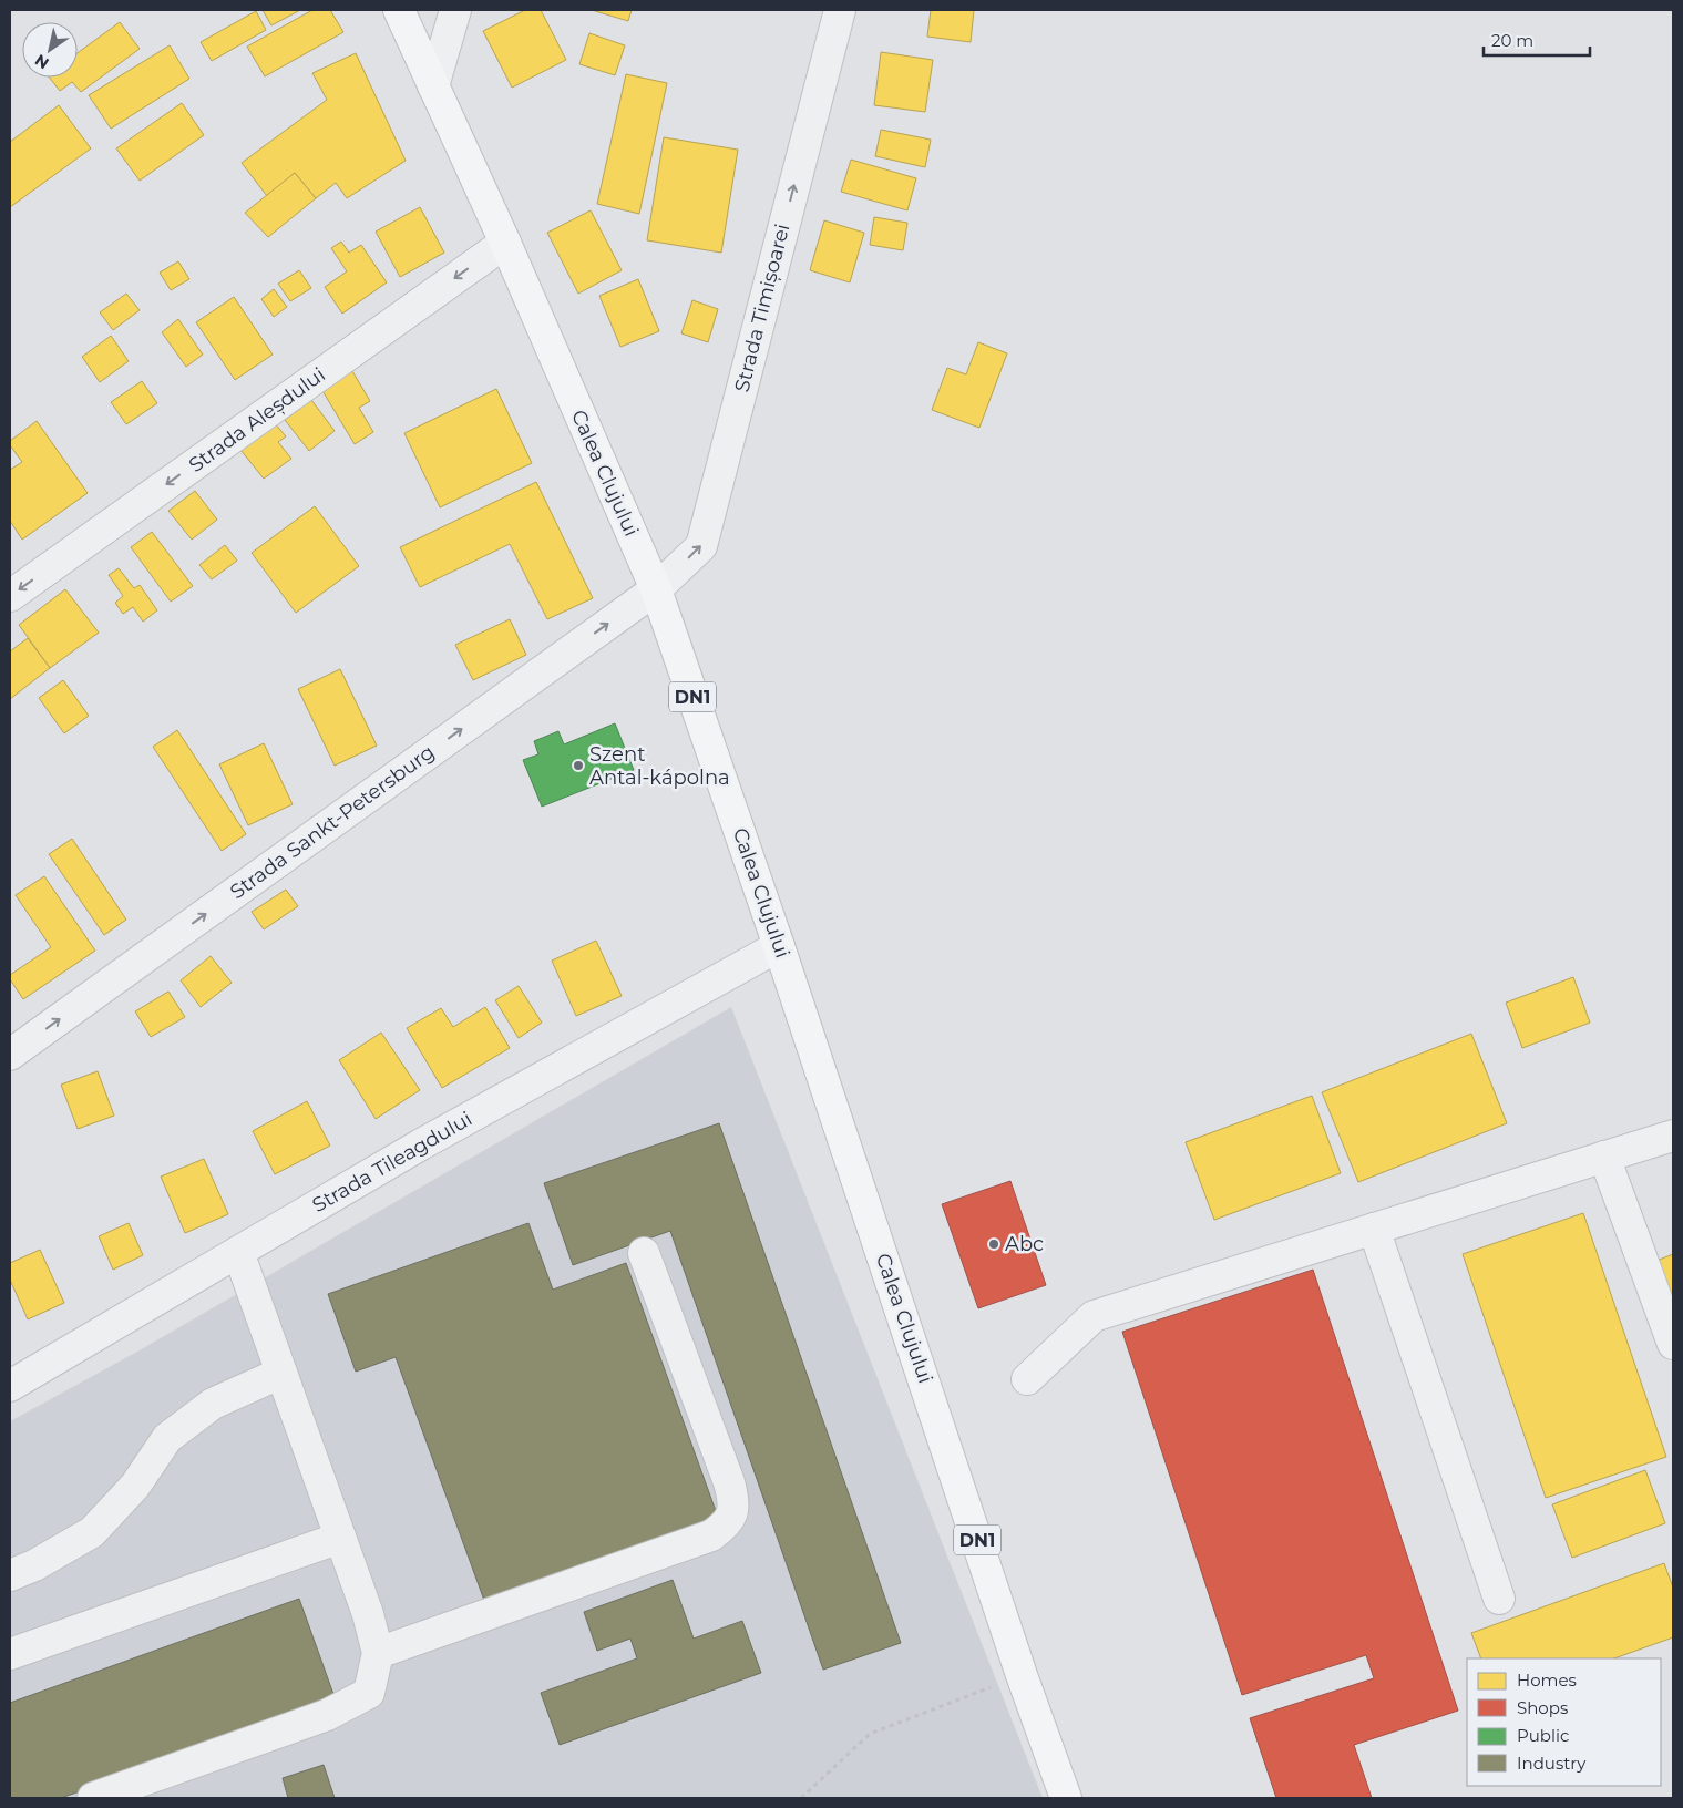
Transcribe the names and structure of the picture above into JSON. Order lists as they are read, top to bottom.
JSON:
{
  "streets": {
    "main road": ["Calea Clujului", "DN1"],
    "street": [
      "Strada Timișoarei",
      "Strada Aleșdului",
      "Strada Sankt-Petersburg",
      "Strada Tileagdului"
    ]
  },
  "crossings": [
    ["Strada Timișoarei", "Calea Clujului"],
    ["Strada Timișoarei", "Strada Sankt-Petersburg"],
    ["Strada Aleșdului", "Calea Clujului"],
    ["Calea Clujului", "Strada Sankt-Petersburg"],
    ["Calea Clujului", "Strada Tileagdului"]
  ],
  "one_way": ["Strada Timișoarei", "Strada Aleșdului", "Strada Sankt-Petersburg"],
  "places": ["Szent Antal-kápolna", "Abc"],
  "legend": [
    "Homes",
    "Shops",
    "Public",
    "Industry"
  ],
  "scale_bar": "20 m",
  "north": "bottom left"
}
